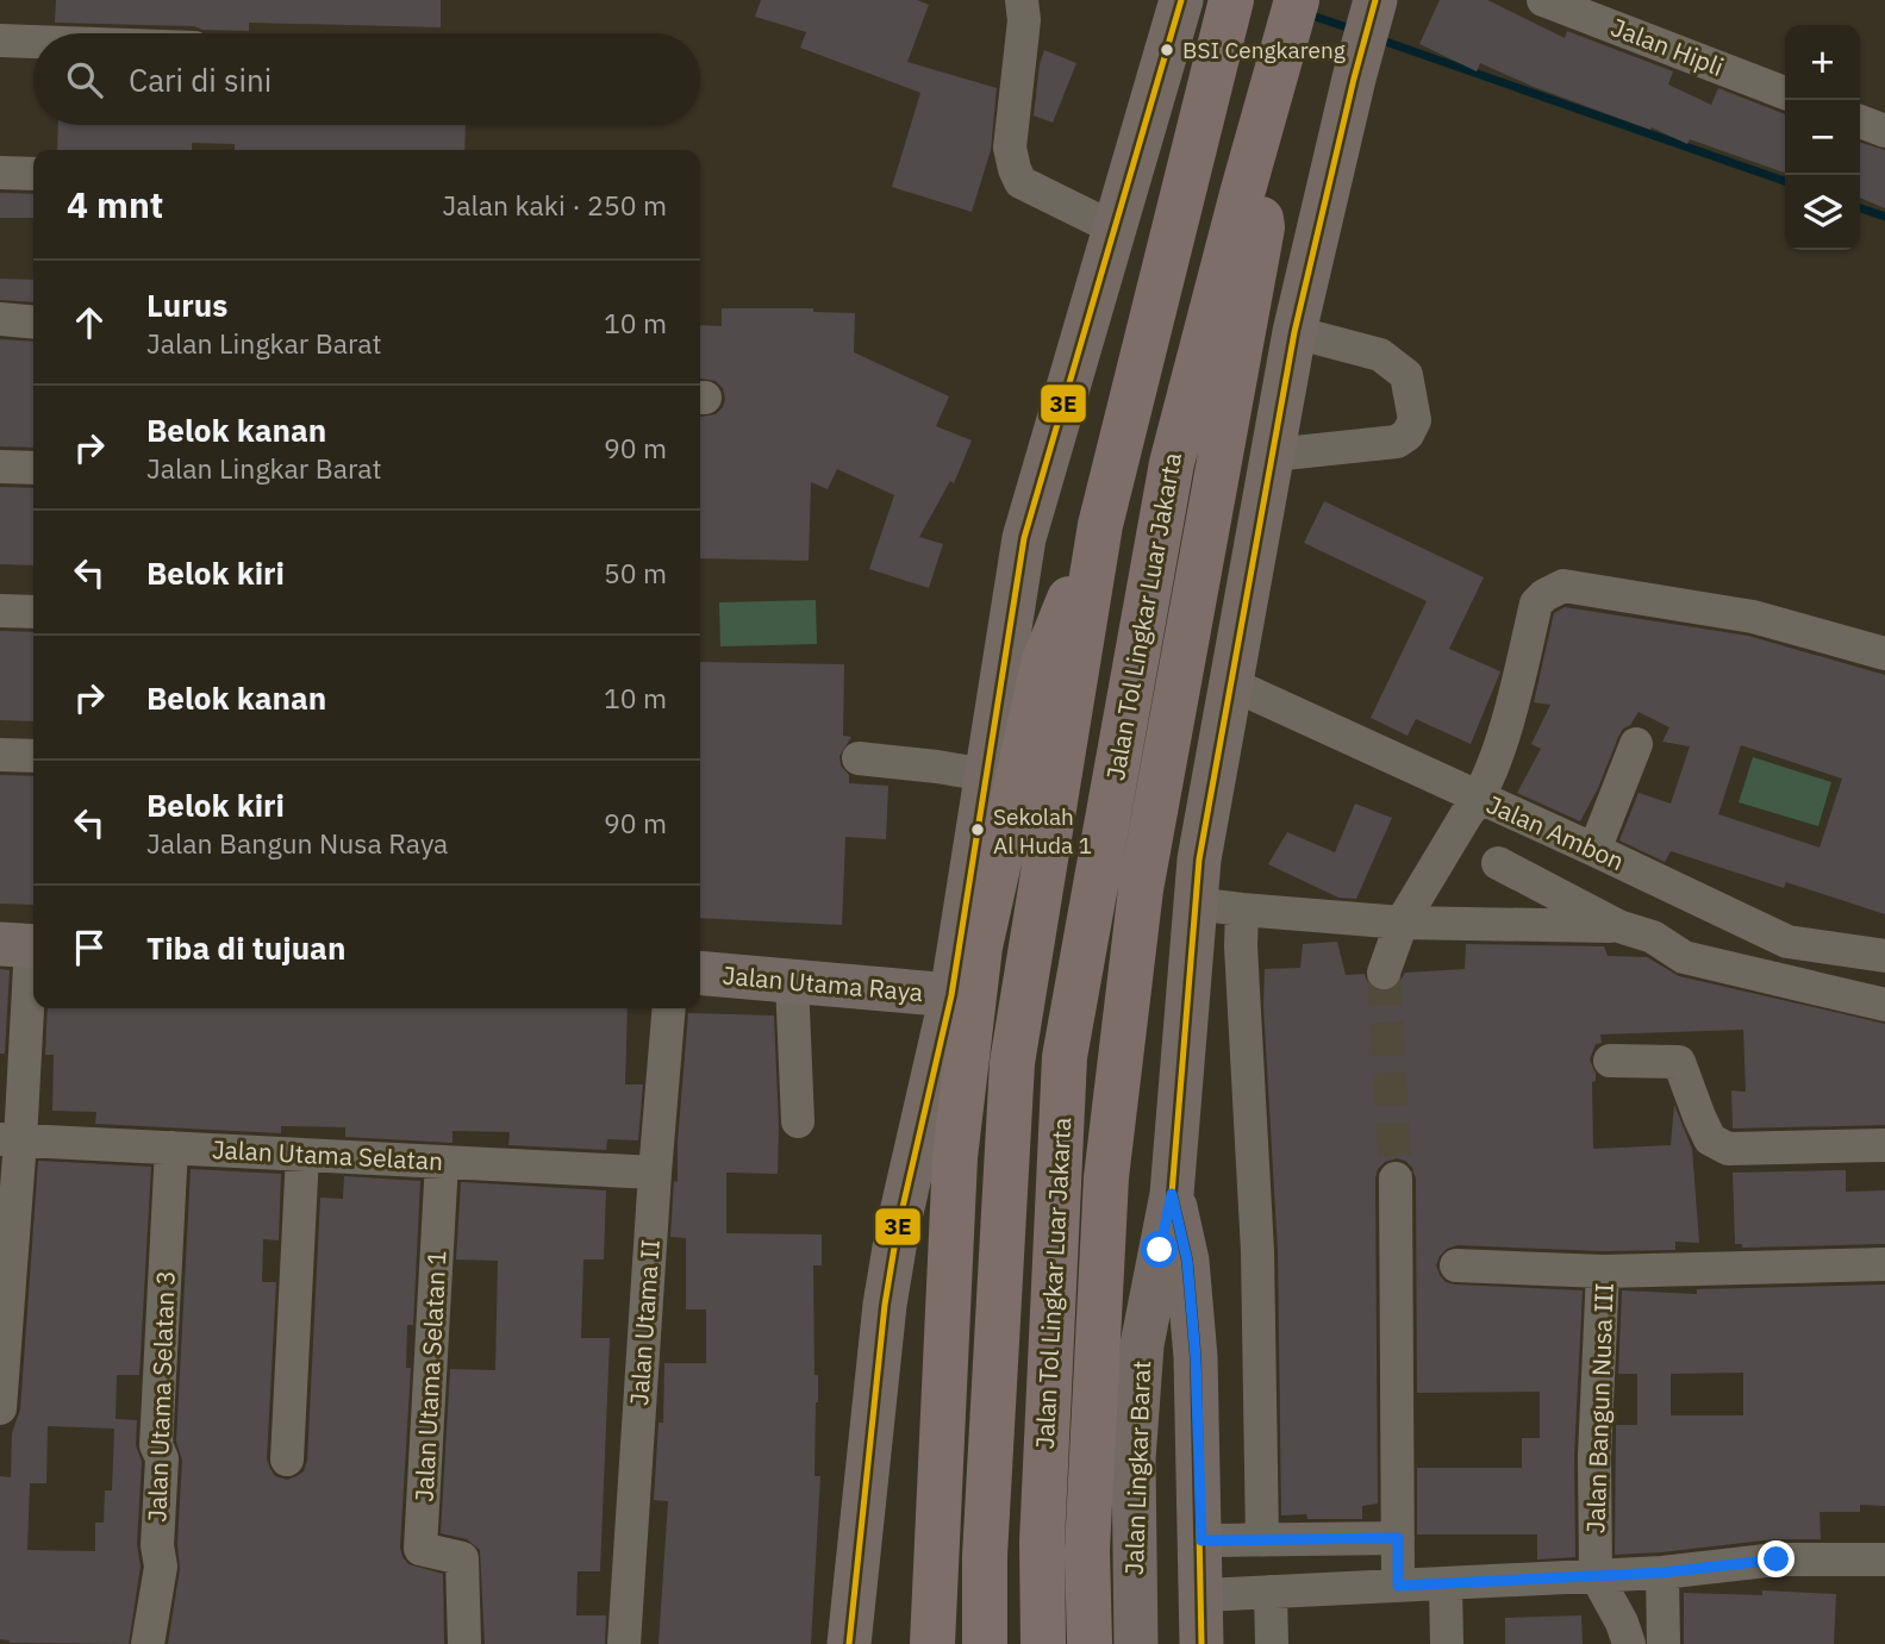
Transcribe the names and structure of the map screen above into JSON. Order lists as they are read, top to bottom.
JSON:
{
  "streets": {
    "highway": ["Jalan Tol Lingkar Luar Jakarta"],
    "main road": ["Jalan Utama Raya", "Jalan Lingkar Barat"],
    "street": [
      "Jalan Hipli",
      "Jalan Ambon",
      "Jalan Utama Selatan",
      "Jalan Utama II",
      "Jalan Utama Selatan 1",
      "Jalan Utama Selatan 3",
      "Jalan Bangun Nusa III"
    ]
  },
  "crossings": [
    ["Jalan Ambon", "Jalan Lingkar Barat"],
    ["Jalan Utama Selatan", "Jalan Utama II"],
    ["Jalan Utama Selatan", "Jalan Utama Selatan 1"],
    ["Jalan Utama Selatan", "Jalan Utama Selatan 3"]
  ],
  "places": ["BSI Cengkareng", "Sekolah Al Huda 1"],
  "lines": ["transit line 3E"],
  "page": {
    "map_buttons": ["+", "−"],
    "search": "Cari di sini",
    "heading": ["4 mnt", "Jalan kaki · 250 m"],
    "list": [
      ["Lurus", "Jalan Lingkar Barat", "10 m"],
      ["Belok kanan", "Jalan Lingkar Barat", "90 m"],
      ["Belok kiri", "50 m"],
      ["Belok kanan", "10 m"],
      ["Belok kiri", "Jalan Bangun Nusa Raya", "90 m"],
      "Tiba di tujuan"
    ]
  }
}
